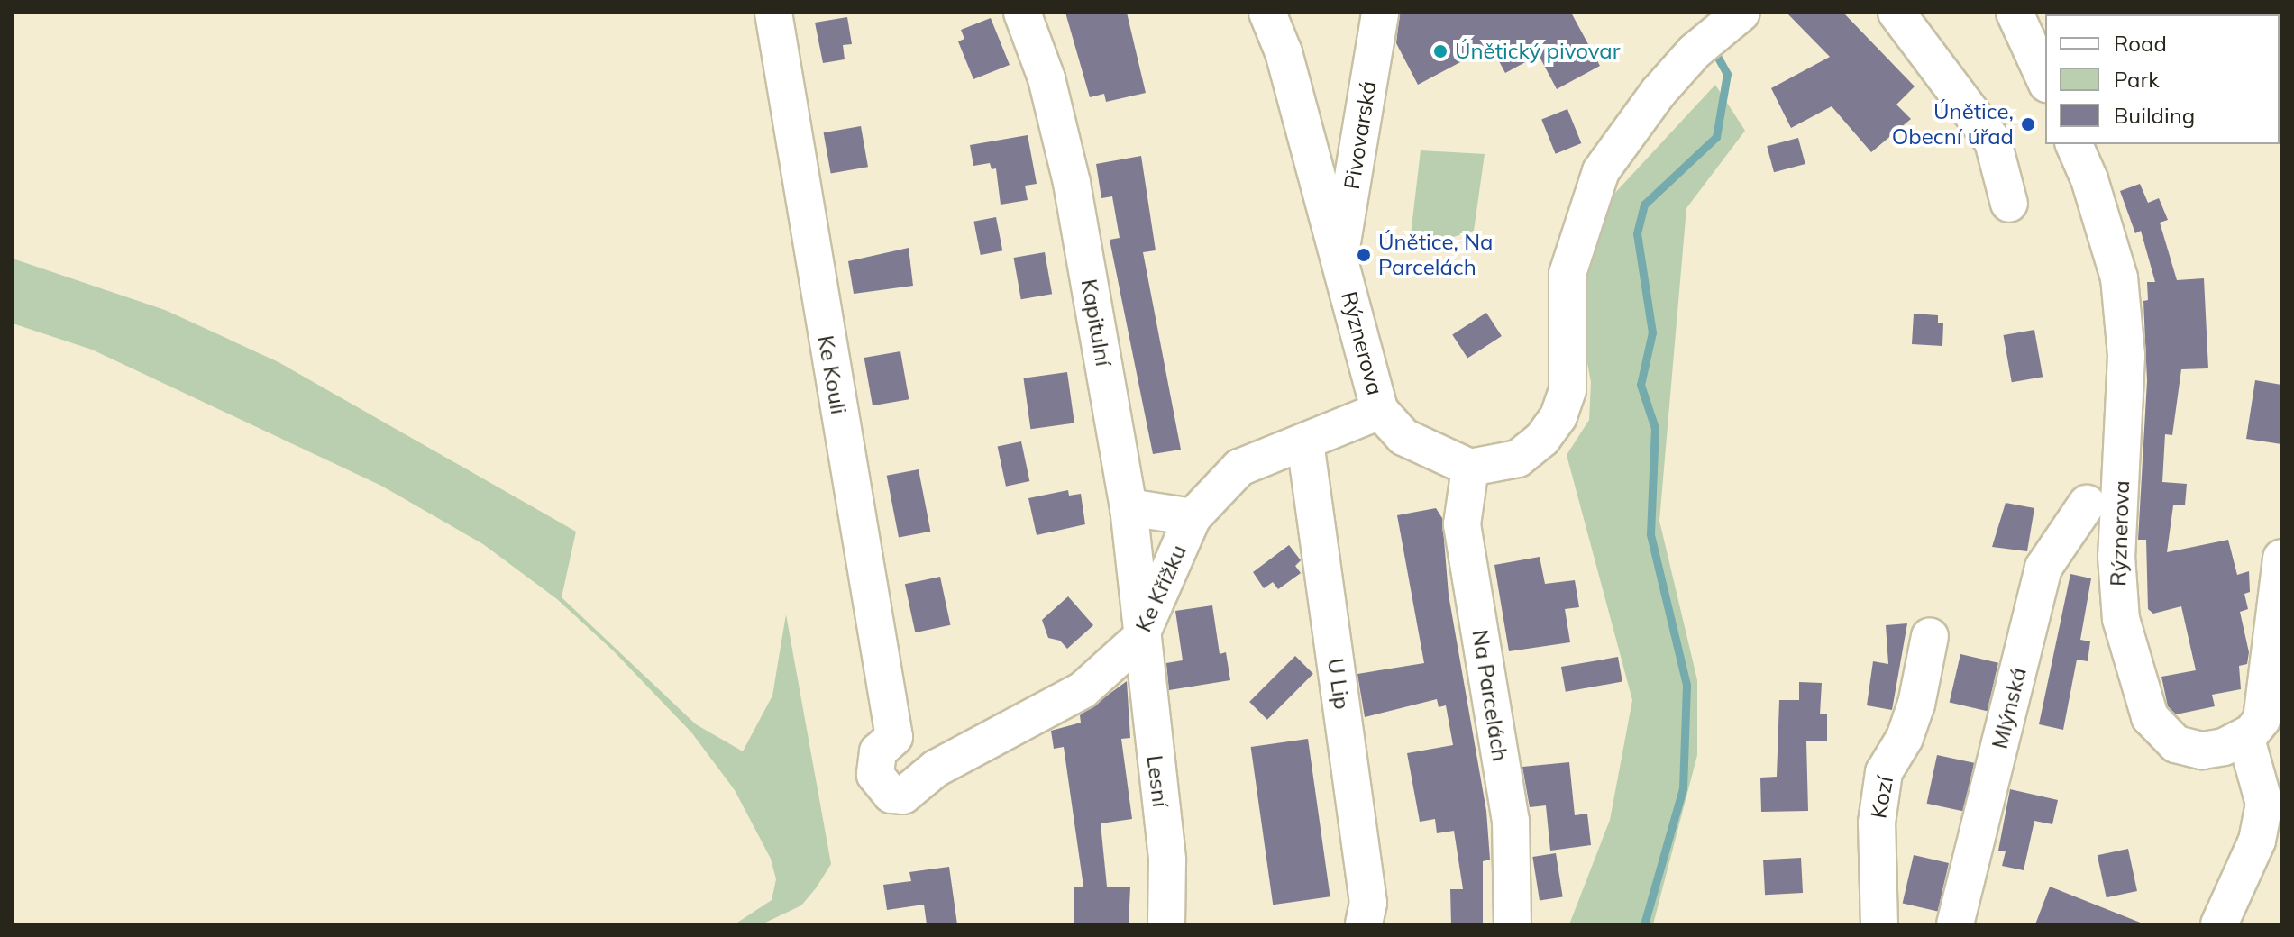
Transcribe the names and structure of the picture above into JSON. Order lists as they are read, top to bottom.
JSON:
{
  "streets": {
    "street": [
      "Pivovarská",
      "Kapitulní",
      "Rýznerova",
      "Ke Kouli",
      "Ke Křížku",
      "U Lip",
      "Na Parcelách",
      "Mlýnská",
      "Lesní",
      "Kozí"
    ]
  },
  "crossings": [
    ["Pivovarská", "Rýznerova"],
    ["Kapitulní", "Ke Křížku"],
    ["Kapitulní", "Lesní"],
    ["Rýznerova", "Ke Křížku"],
    ["Rýznerova", "Na Parcelách"],
    ["Ke Kouli", "Ke Křížku"],
    ["Ke Křížku", "U Lip"],
    ["Ke Křížku", "Lesní"]
  ],
  "places": ["Únětický pivovar", "Únětice, Obecní úřad", "Únětice, Na Parcelách"],
  "legend": ["Road", "Park", "Building"]
}
